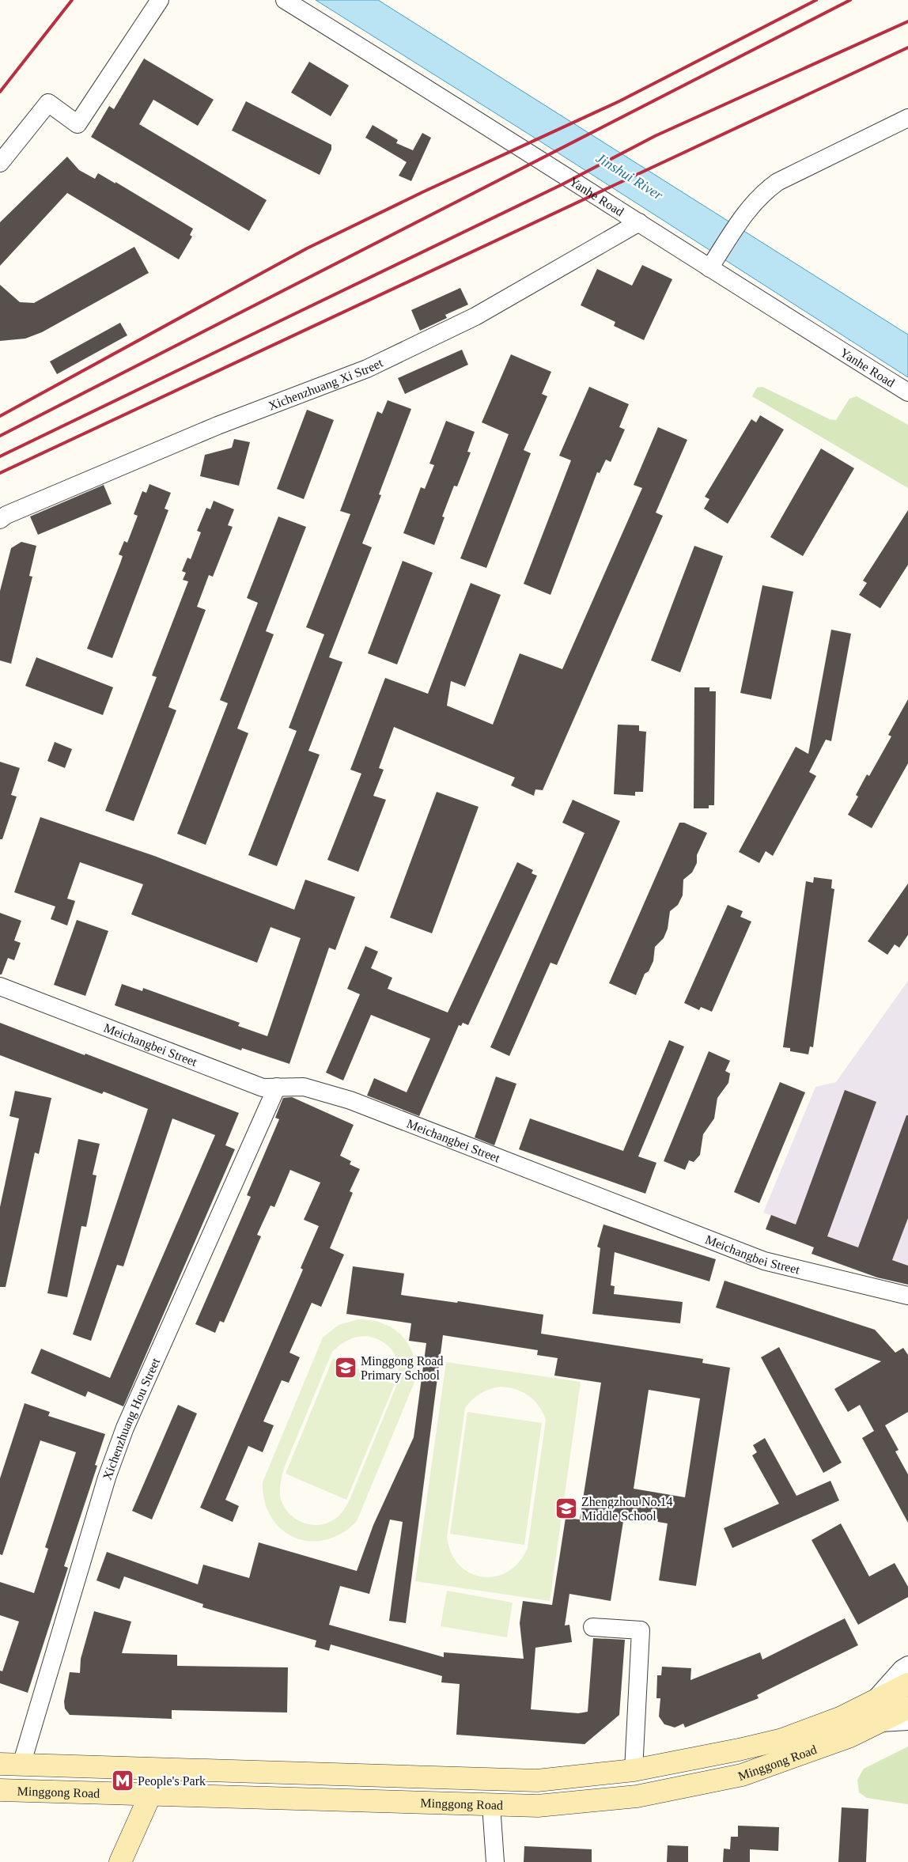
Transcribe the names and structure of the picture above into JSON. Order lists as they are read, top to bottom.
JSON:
{
  "streets": {
    "main road": ["Minggong Road"],
    "street": [
      "Yanhe Road",
      "Xichenzhuang Xi Street",
      "Meichangbei Street",
      "Xichenzhuang Hou Street"
    ]
  },
  "crossings": [
    ["Yanhe Road", "Xichenzhuang Xi Street"],
    ["Meichangbei Street", "Xichenzhuang Hou Street"],
    ["Xichenzhuang Hou Street", "Minggong Road"]
  ],
  "water": ["Jinshui River"],
  "places": {
    "school or university": ["Minggong Road Primary School", "Zhengzhou No.14 Middle School"],
    "metro station": ["People's Park"]
  }
}
